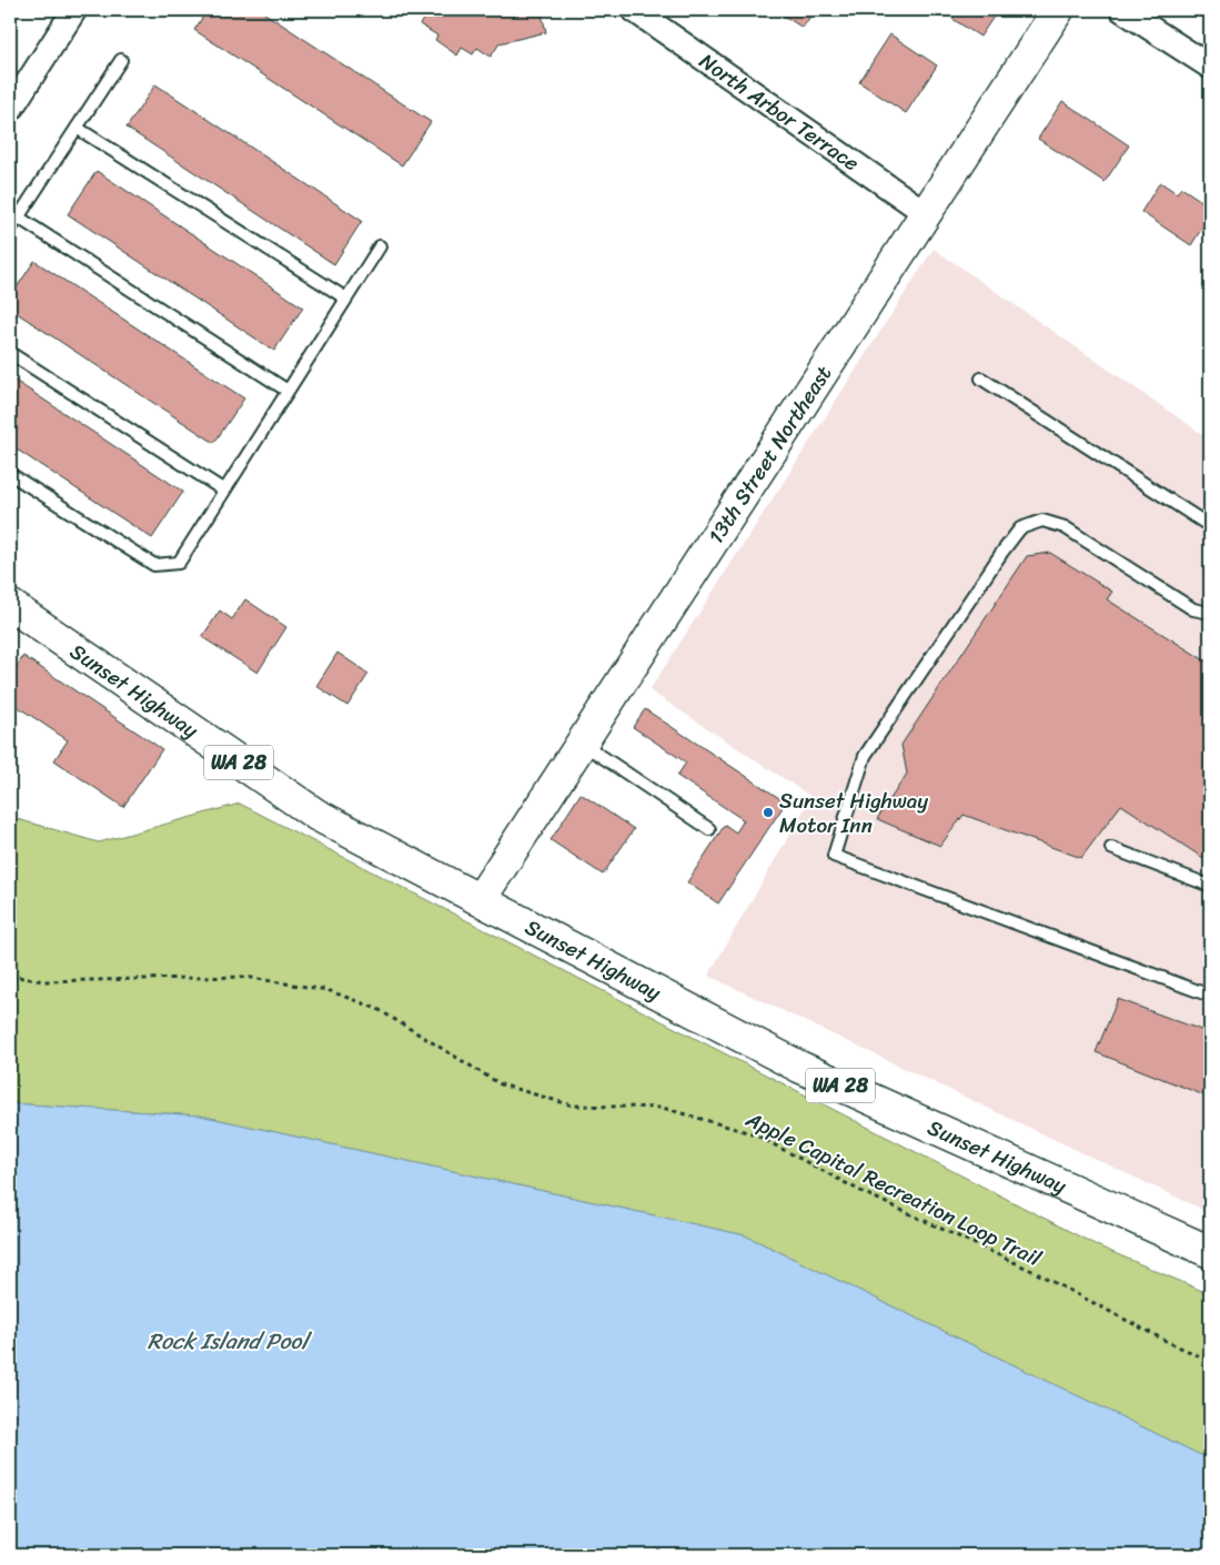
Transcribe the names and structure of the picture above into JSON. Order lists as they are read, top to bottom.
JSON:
{
  "streets": {
    "main road": ["13th Street Northeast", "Sunset Highway", "WA 28"],
    "street": ["North Arbor Terrace"],
    "path": ["Apple Capital Recreation Loop Trail"]
  },
  "crossings": [
    ["North Arbor Terrace", "13th Street Northeast"],
    ["13th Street Northeast", "Sunset Highway"]
  ],
  "water": ["Rock Island Pool"],
  "places": ["Sunset Highway Motor Inn"]
}
